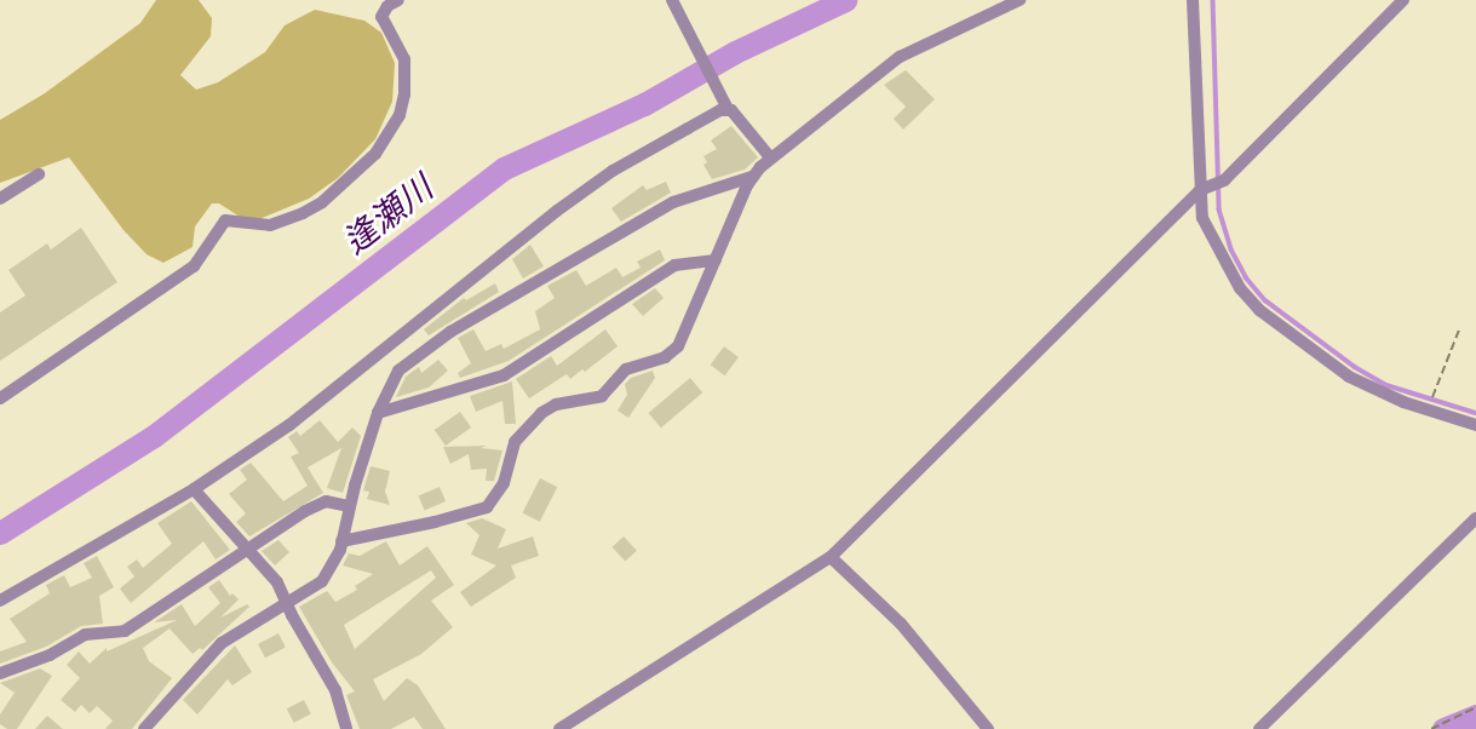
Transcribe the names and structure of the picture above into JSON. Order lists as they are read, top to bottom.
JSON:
{
  "water": ["逢瀬川"]
}
